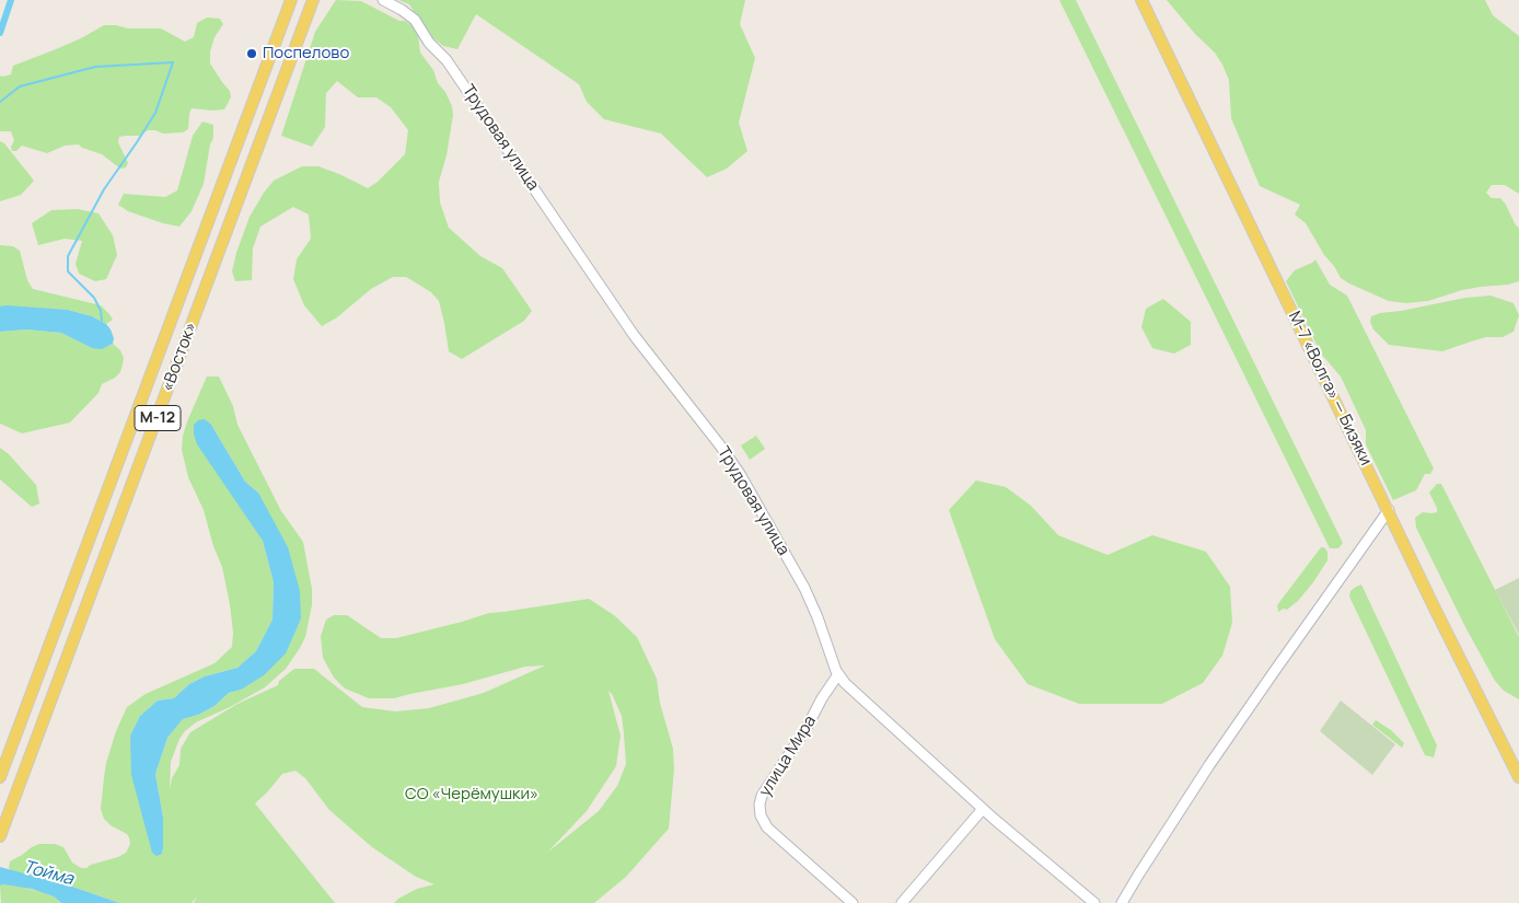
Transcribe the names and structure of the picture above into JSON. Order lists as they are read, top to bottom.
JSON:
{
  "streets": {
    "main road": ["«Восток»", "М-7 «Волга» — Бизяки", "М-12"],
    "street": ["Трудовая улица", "улица Мира"]
  },
  "crossings": [
    ["Трудовая улица", "улица Мира"]
  ],
  "water": ["Тойма"],
  "parks": ["СО «Черёмушки»"],
  "places": ["Поспелово"]
}
